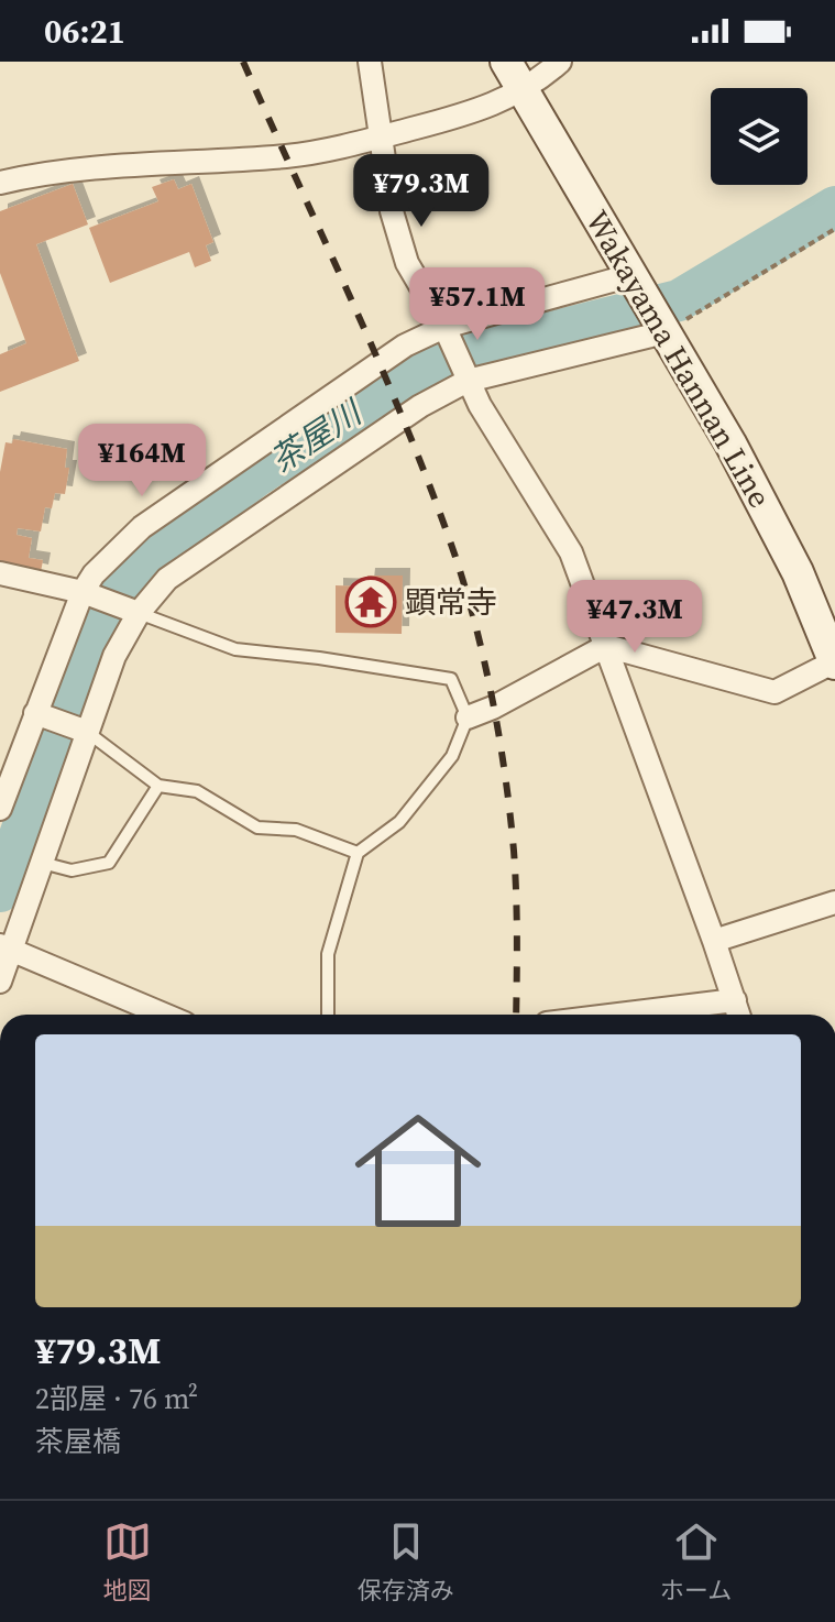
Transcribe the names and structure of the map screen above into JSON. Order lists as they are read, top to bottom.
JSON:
{
  "streets": {
    "main road": ["Wakayama Hannan Line"]
  },
  "water": ["茶屋川"],
  "places": {
    "temple": ["顕常寺"]
  },
  "page": {
    "status": "06:21",
    "price": [
      "¥79.3M",
      "¥57.1M",
      "¥164M",
      "¥47.3M"
    ],
    "list": [
      {
        "name": "¥79.3M",
        "note": "2部屋 · 76 m² · 茶屋橋"
      }
    ],
    "tabs": ["地図", "保存済み", "ホーム"]
  }
}
